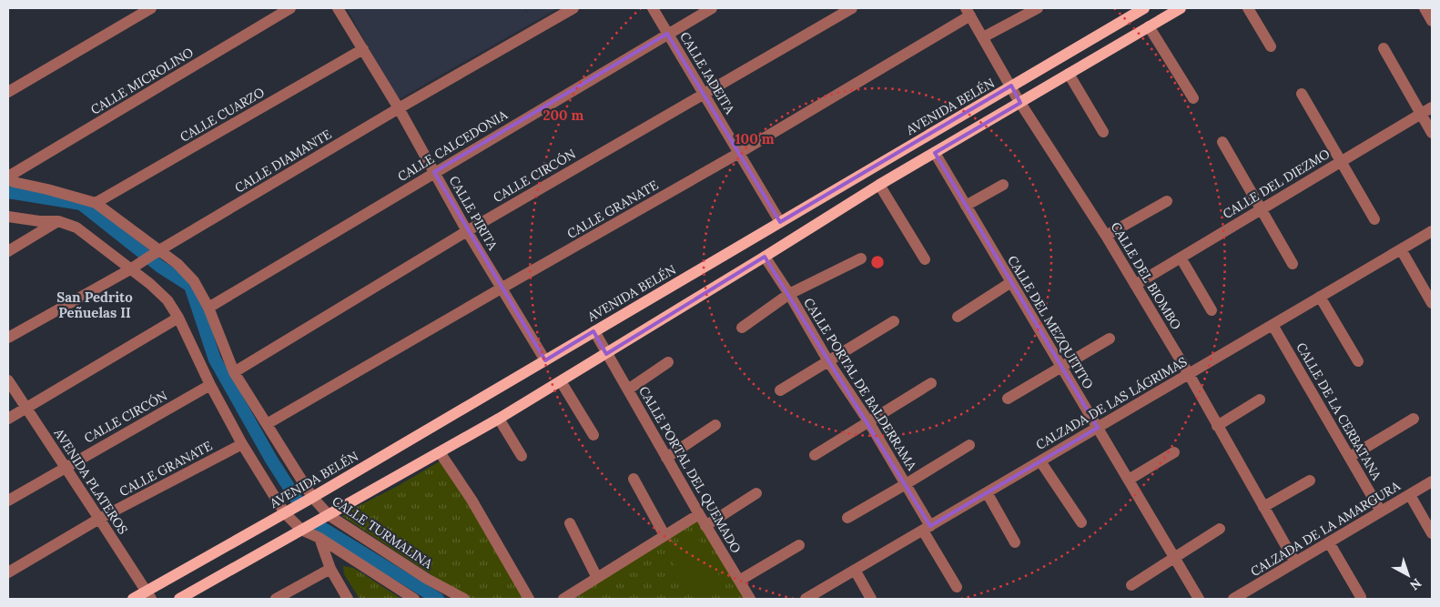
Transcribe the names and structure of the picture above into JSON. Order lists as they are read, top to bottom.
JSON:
{
  "streets": {
    "main road": ["AVENIDA BELÉN"],
    "street": [
      "CALLE JADEITA",
      "CALLE MICROLINO",
      "CALLE CUARZO",
      "CALLE CALCEDONIA",
      "CALLE DIAMANTE",
      "CALLE CIRCÓN",
      "CALLE DEL DIEZMO",
      "CALLE GRANATE",
      "CALLE PIRITA",
      "CALLE DEL BIOMBO",
      "CALLE DEL MEZQUITITO",
      "CALLE PORTAL DE BALDERRAMA",
      "CALZADA DE LAS LÁGRIMAS",
      "CALLE DE LA CERBATANA",
      "CALLE PORTAL DEL QUEMADO",
      "AVENIDA PLATEROS",
      "CALZADA DE LA AMARGURA",
      "CALLE TURMALINA"
    ]
  },
  "crossings": [
    ["CALLE JADEITA", "AVENIDA BELÉN"],
    ["CALLE JADEITA", "CALLE CALCEDONIA"],
    ["CALLE JADEITA", "CALLE CIRCÓN"],
    ["CALLE JADEITA", "CALLE GRANATE"],
    ["CALLE MICROLINO", "CALLE TURMALINA"],
    ["AVENIDA BELÉN", "CALLE PIRITA"],
    ["AVENIDA BELÉN", "CALLE DEL BIOMBO"],
    ["AVENIDA BELÉN", "CALLE PORTAL DEL QUEMADO"],
    ["AVENIDA BELÉN", "AVENIDA PLATEROS"],
    ["AVENIDA BELÉN", "CALLE TURMALINA"],
    ["CALLE CUARZO", "CALLE PIRITA"],
    ["CALLE CUARZO", "CALLE TURMALINA"],
    ["CALLE CALCEDONIA", "CALLE PIRITA"],
    ["CALLE CALCEDONIA", "CALLE TURMALINA"],
    ["CALLE DIAMANTE", "CALLE PIRITA"],
    ["CALLE DIAMANTE", "CALLE TURMALINA"],
    ["CALLE CIRCÓN", "CALLE PIRITA"],
    ["CALLE CIRCÓN", "AVENIDA PLATEROS"],
    ["CALLE CIRCÓN", "CALLE TURMALINA"],
    ["CALLE DEL DIEZMO", "CALLE DEL BIOMBO"],
    ["CALLE GRANATE", "CALLE PIRITA"],
    ["CALLE GRANATE", "CALLE DEL BIOMBO"],
    ["CALLE GRANATE", "AVENIDA PLATEROS"],
    ["CALLE GRANATE", "CALLE TURMALINA"],
    ["CALLE DEL BIOMBO", "CALZADA DE LAS LÁGRIMAS"],
    ["CALLE DEL BIOMBO", "CALZADA DE LA AMARGURA"],
    ["CALLE DEL MEZQUITITO", "CALZADA DE LAS LÁGRIMAS"],
    ["CALLE PORTAL DE BALDERRAMA", "CALZADA DE LAS LÁGRIMAS"],
    ["CALZADA DE LAS LÁGRIMAS", "CALLE DE LA CERBATANA"],
    ["CALLE DE LA CERBATANA", "CALZADA DE LA AMARGURA"]
  ],
  "districts": ["San Pedrito Peñuelas II"],
  "north": "bottom right",
  "rings": ["200 m", "100 m"]
}
